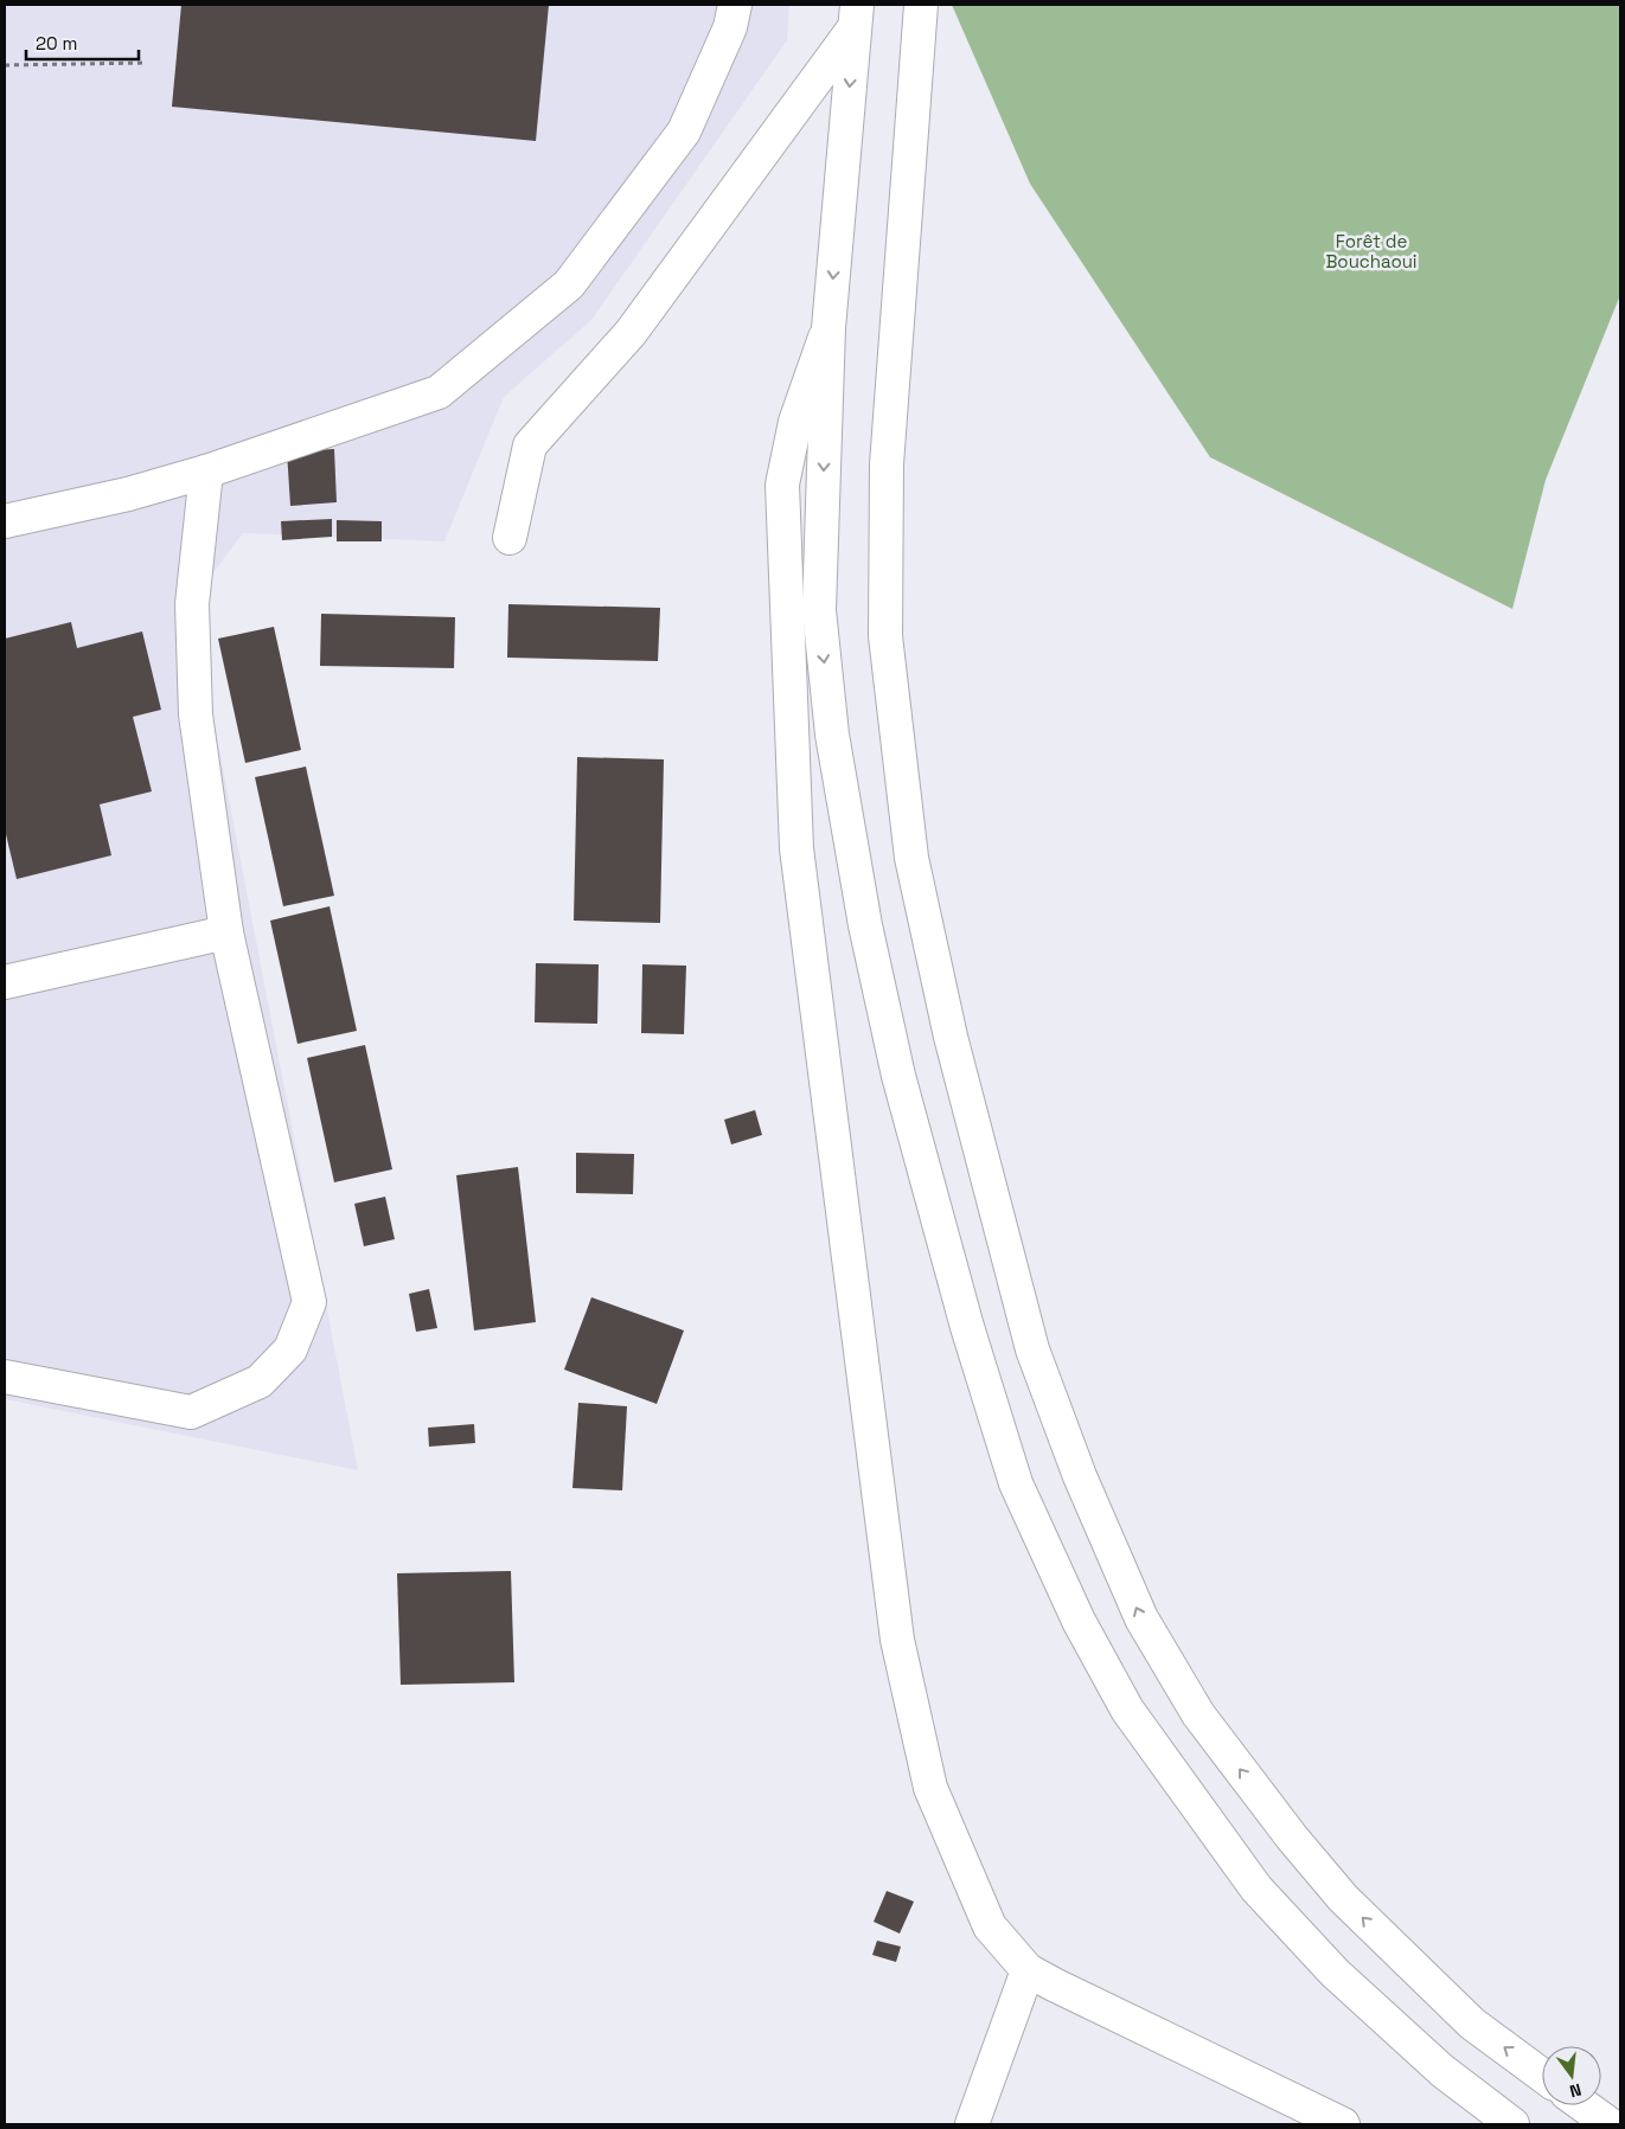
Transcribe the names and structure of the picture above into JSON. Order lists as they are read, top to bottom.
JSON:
{
  "parks": ["Forêt de Bouchaoui"],
  "scale_bar": "20 m",
  "north": "bottom"
}
